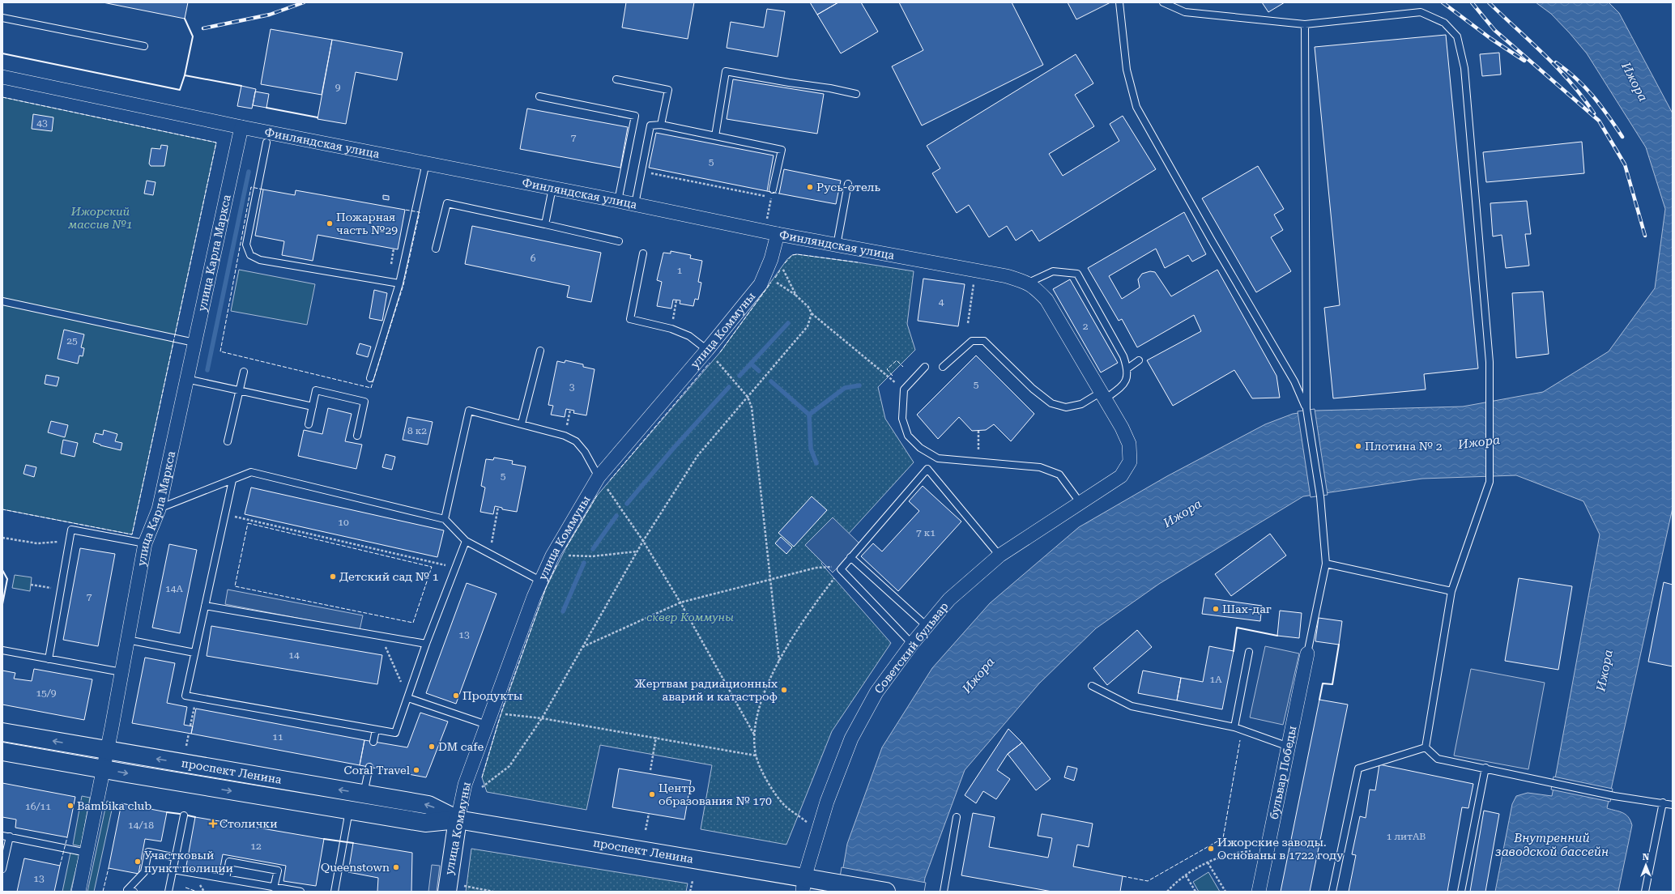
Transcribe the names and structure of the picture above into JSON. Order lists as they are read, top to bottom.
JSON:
{
  "streets": {
    "main road": ["улица Коммуны", "проспект Ленина"],
    "street": [
      "Финляндская улица",
      "улица Карла Маркса",
      "Советский бульвар",
      "бульвар Победы"
    ]
  },
  "crossings": [
    ["Финляндская улица", "улица Карла Маркса"],
    ["Финляндская улица", "улица Коммуны"],
    ["Финляндская улица", "Советский бульвар"],
    ["улица Карла Маркса", "проспект Ленина"],
    ["улица Коммуны", "проспект Ленина"],
    ["Советский бульвар", "проспект Ленина"]
  ],
  "water": ["Ижора", "Внутренний заводской бассейн"],
  "parks": ["Ижорский массив №1", "сквер Коммуны"],
  "places": {
    "other": [
      "Русь-отель",
      "Пожарная часть №29",
      "Плотина № 2",
      "Детский сад № 1",
      "Шах-даг",
      "Жертвам радиационных аварий и катастроф",
      "Продукты",
      "DM cafe",
      "Coral Travel",
      "Центр образования № 170",
      "Bambika club",
      "Ижорские заводы. Основаны в 1722 году",
      "Участковый пункт полиции",
      "Queenstown"
    ],
    "health": ["Столички"]
  },
  "house_numbers": [
    "9",
    "43",
    "7",
    "5",
    "6",
    "1",
    "4",
    "2",
    "25",
    "5",
    "3",
    "8 к2",
    "5",
    "10",
    "7 к1",
    "14А",
    "7",
    "13",
    "14",
    "1А",
    "15/9",
    "11",
    "16/11",
    "14/18",
    "1 литАВ",
    "12",
    "13"
  ],
  "north": "top"
}
